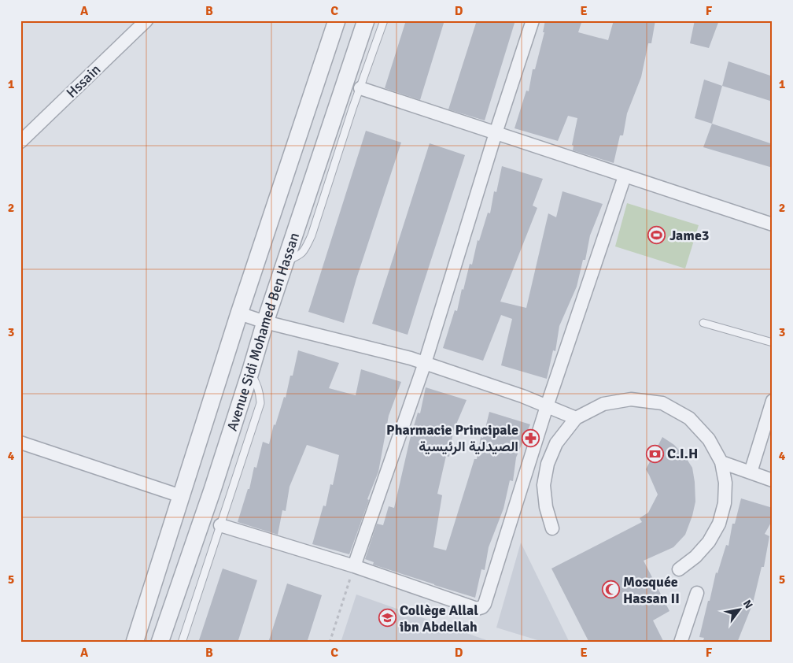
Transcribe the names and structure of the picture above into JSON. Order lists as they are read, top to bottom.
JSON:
{
  "streets": {
    "street": ["Hssain", "Avenue Sidi Mohamed Ben Hassan"]
  },
  "places": {
    "sports": ["Jame3"],
    "pharmacy": ["Pharmacie Principale الصيدلية الرئيسية"],
    "bank": ["C.I.H"],
    "mosque": ["Mosquée Hassan II"],
    "school or university": ["Collège Allal ibn Abdellah"]
  },
  "north": "top right",
  "grid": {
    "columns": [
      "A",
      "B",
      "C",
      "D",
      "E",
      "F"
    ],
    "rows": [
      "1",
      "2",
      "3",
      "4",
      "5"
    ]
  }
}
